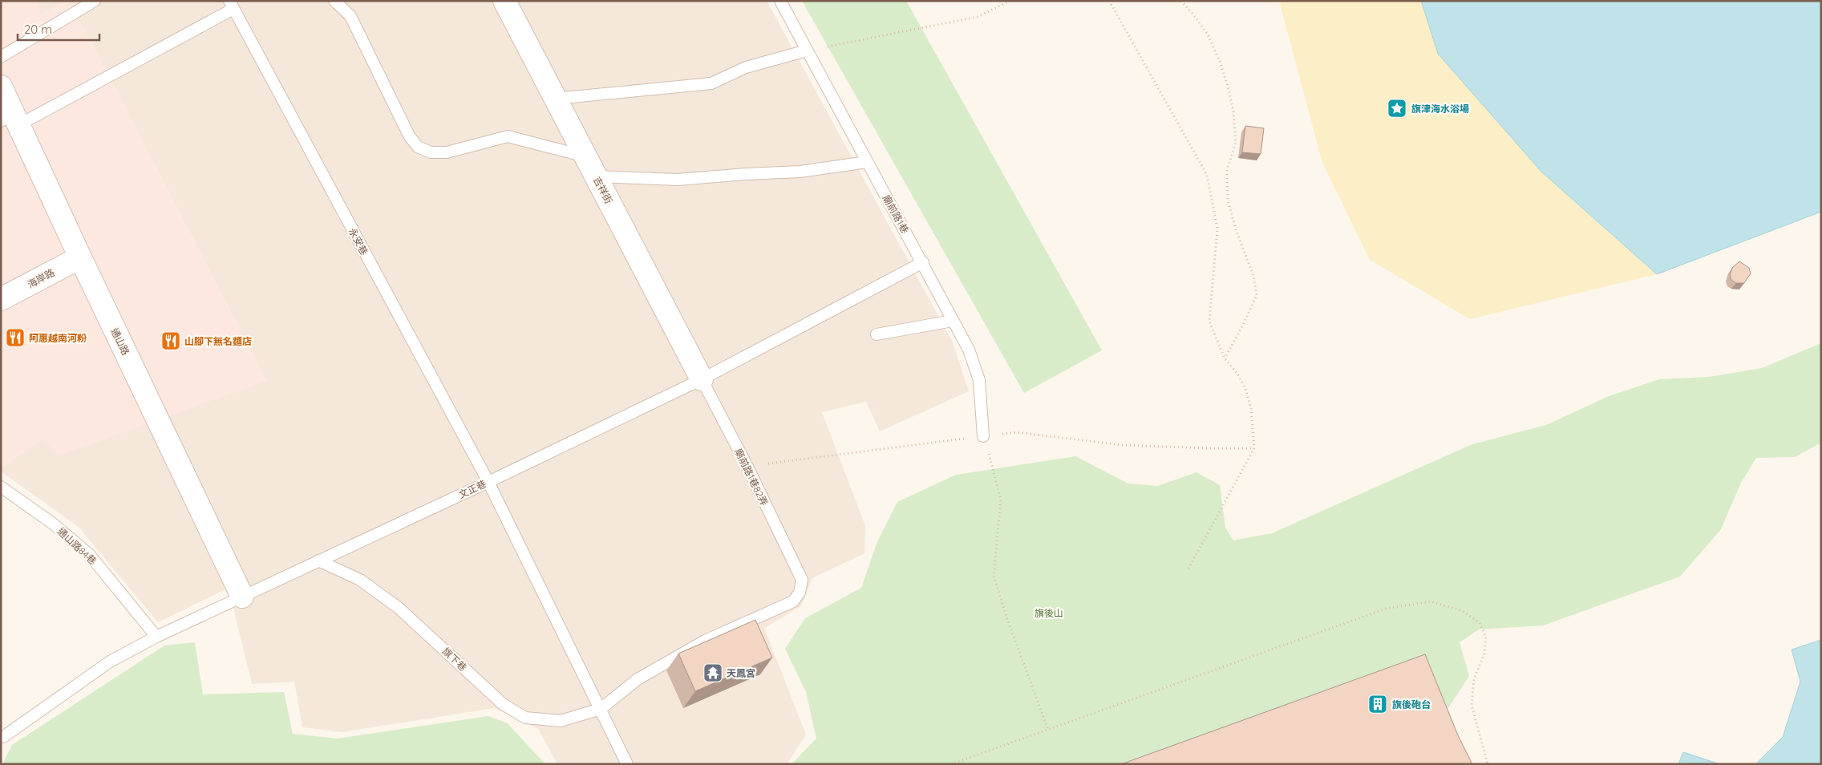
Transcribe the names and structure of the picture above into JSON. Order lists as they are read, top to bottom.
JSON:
{
  "streets": {
    "street": ["吉祥街", "海岸路", "通山路"],
    "lane": [
      "廟前路1巷",
      "永安巷",
      "廟前路1巷82弄",
      "文正巷",
      "通山路84巷",
      "旗下巷"
    ]
  },
  "crossings": [
    ["吉祥街", "廟前路1巷82弄"],
    ["吉祥街", "文正巷"],
    ["永安巷", "文正巷"],
    ["海岸路", "通山路"],
    ["通山路", "文正巷"],
    ["廟前路1巷82弄", "文正巷"],
    ["廟前路1巷82弄", "旗下巷"],
    ["文正巷", "旗下巷"]
  ],
  "parks": ["旗後山"],
  "places": {
    "place": ["旗津海水浴場"],
    "restaurant": ["阿惠越南河粉", "山腳下無名麵店"],
    "temple": ["天鳳宮"],
    "building": ["旗後砲台"]
  },
  "scale_bar": "20 m"
}
